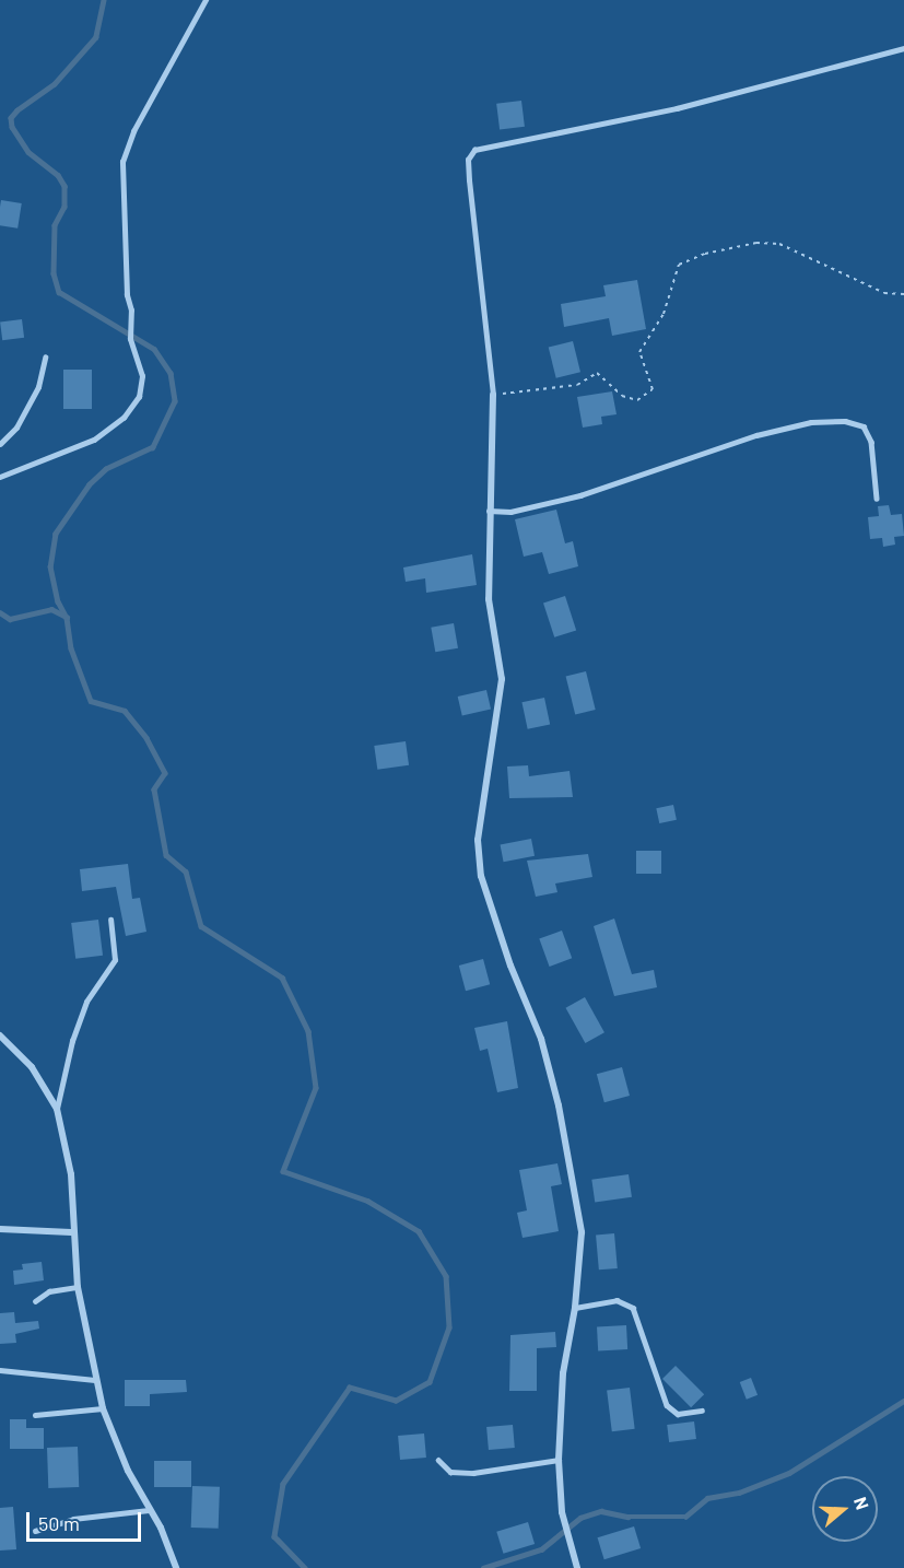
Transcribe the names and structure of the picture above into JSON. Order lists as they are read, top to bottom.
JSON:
{
  "scale_bar": "50 m",
  "north": "right"
}
